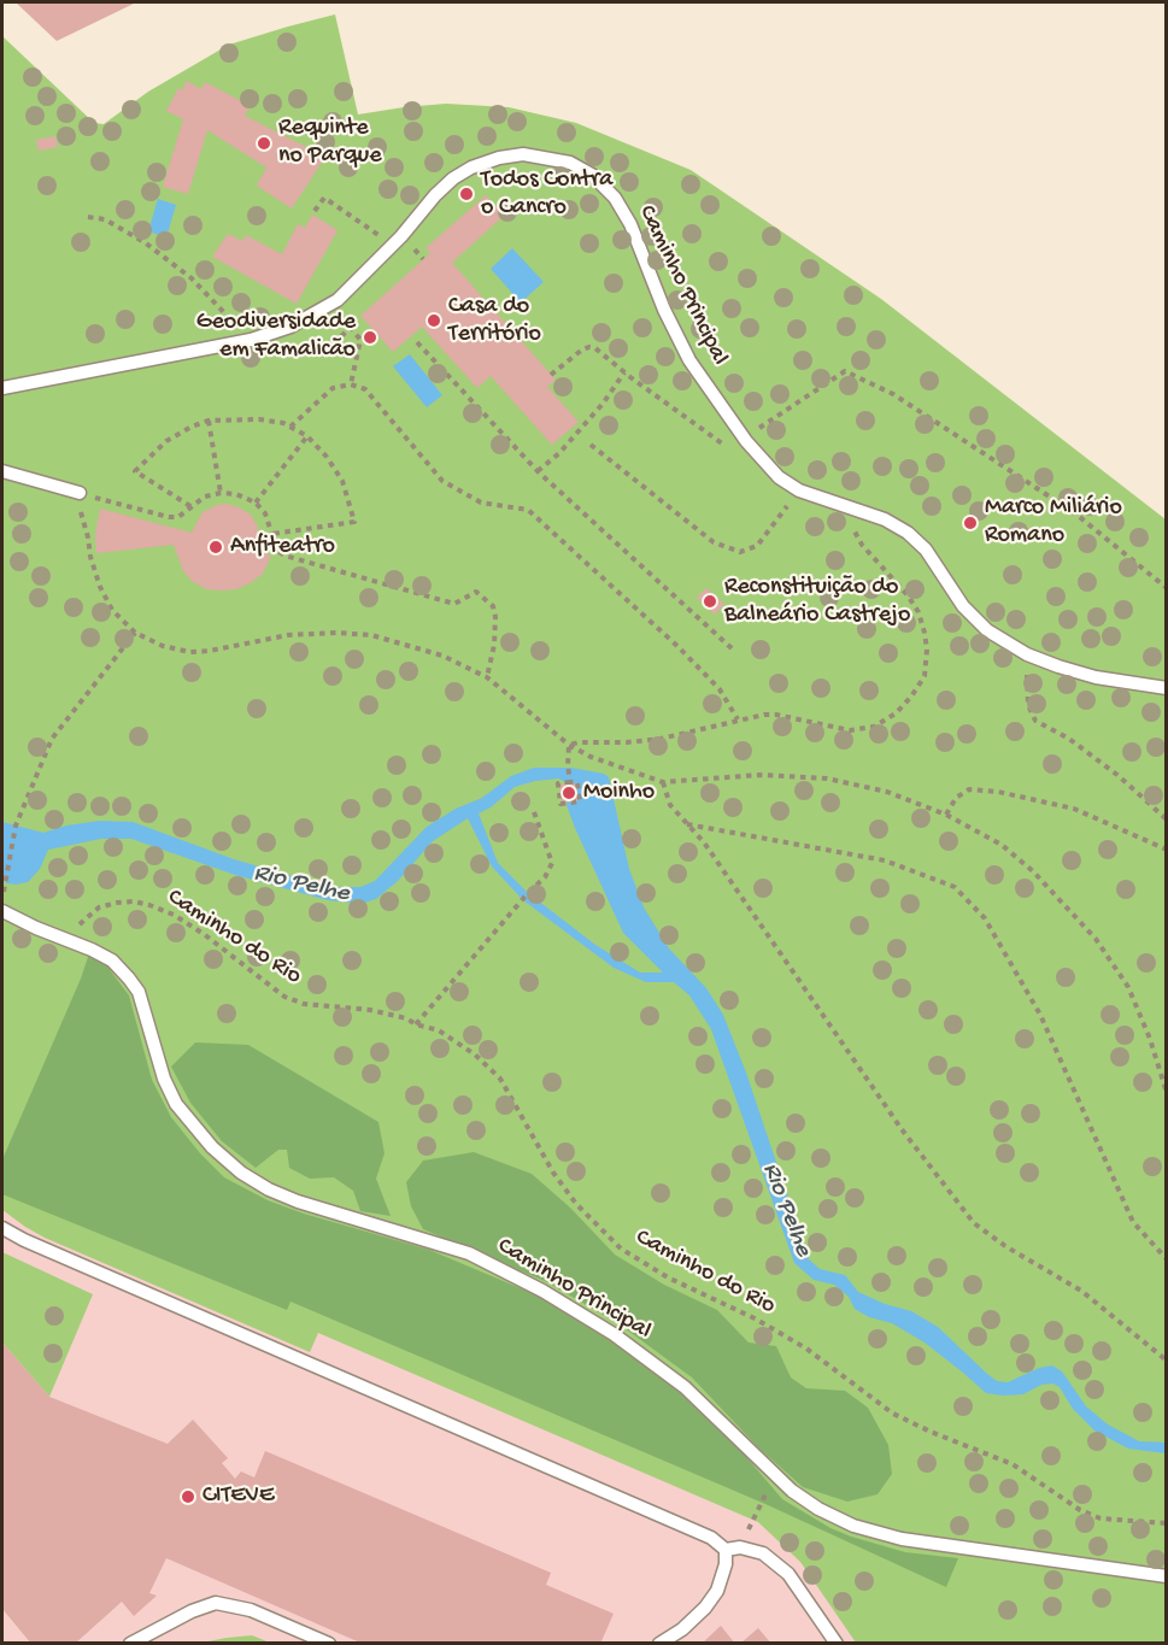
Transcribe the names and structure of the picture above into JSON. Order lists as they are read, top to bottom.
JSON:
{
  "streets": {
    "lane": ["Caminho Principal"],
    "path": ["Caminho do Rio"]
  },
  "crossings": [
    ["Caminho Principal", "Caminho do Rio"]
  ],
  "water": ["Rio Pelhe"],
  "places": [
    "Requinte no Parque",
    "Todos Contra o Cancro",
    "Casa do Território",
    "Geodiversidade em Famalicão",
    "Marco Miliário Romano",
    "Anfiteatro",
    "Reconstituição do Balneário Castrejo",
    "Moinho",
    "CITEVE"
  ]
}
